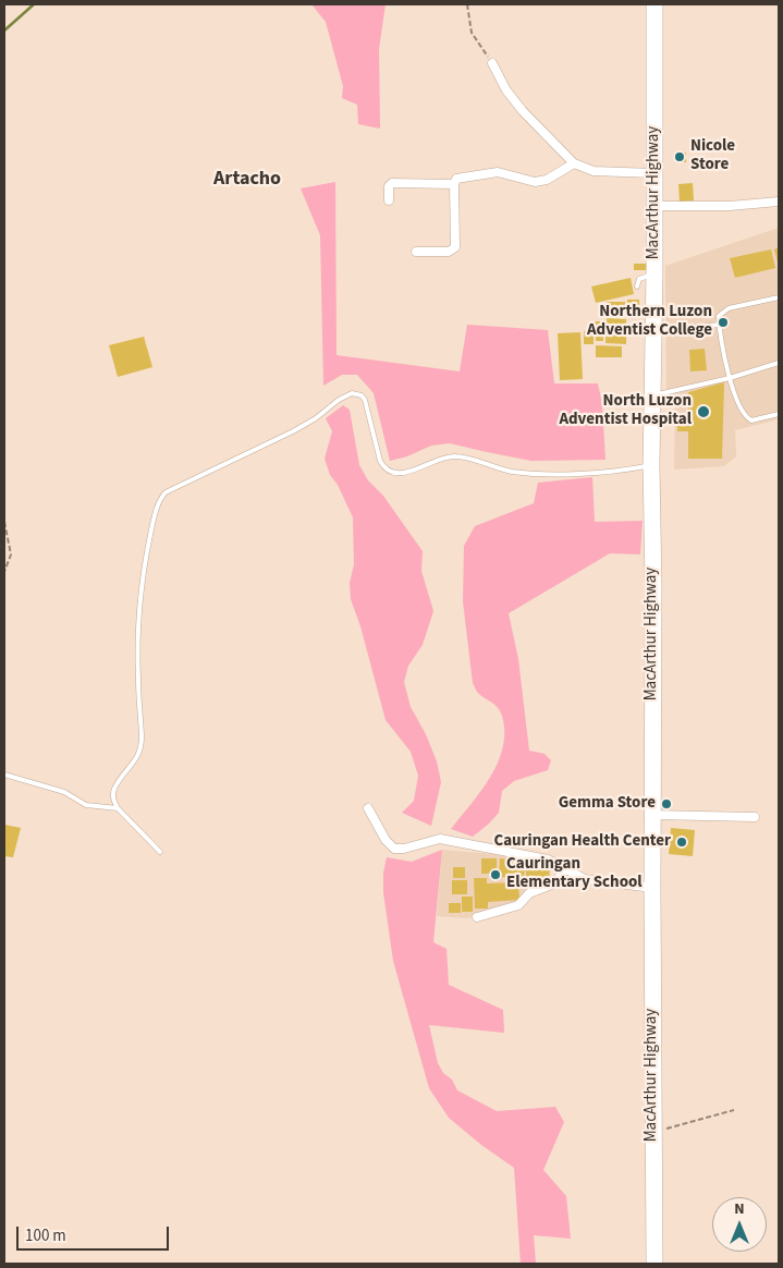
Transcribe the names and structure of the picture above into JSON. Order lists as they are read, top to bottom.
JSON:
{
  "streets": {
    "highway": ["MacArthur Highway"]
  },
  "districts": ["Artacho"],
  "places": [
    "Nicole Store",
    "Northern Luzon Adventist College",
    "North Luzon Adventist Hospital",
    "Gemma Store",
    "Cauringan Health Center",
    "Cauringan Elementary School"
  ],
  "scale_bar": "100 m",
  "north": "top"
}
